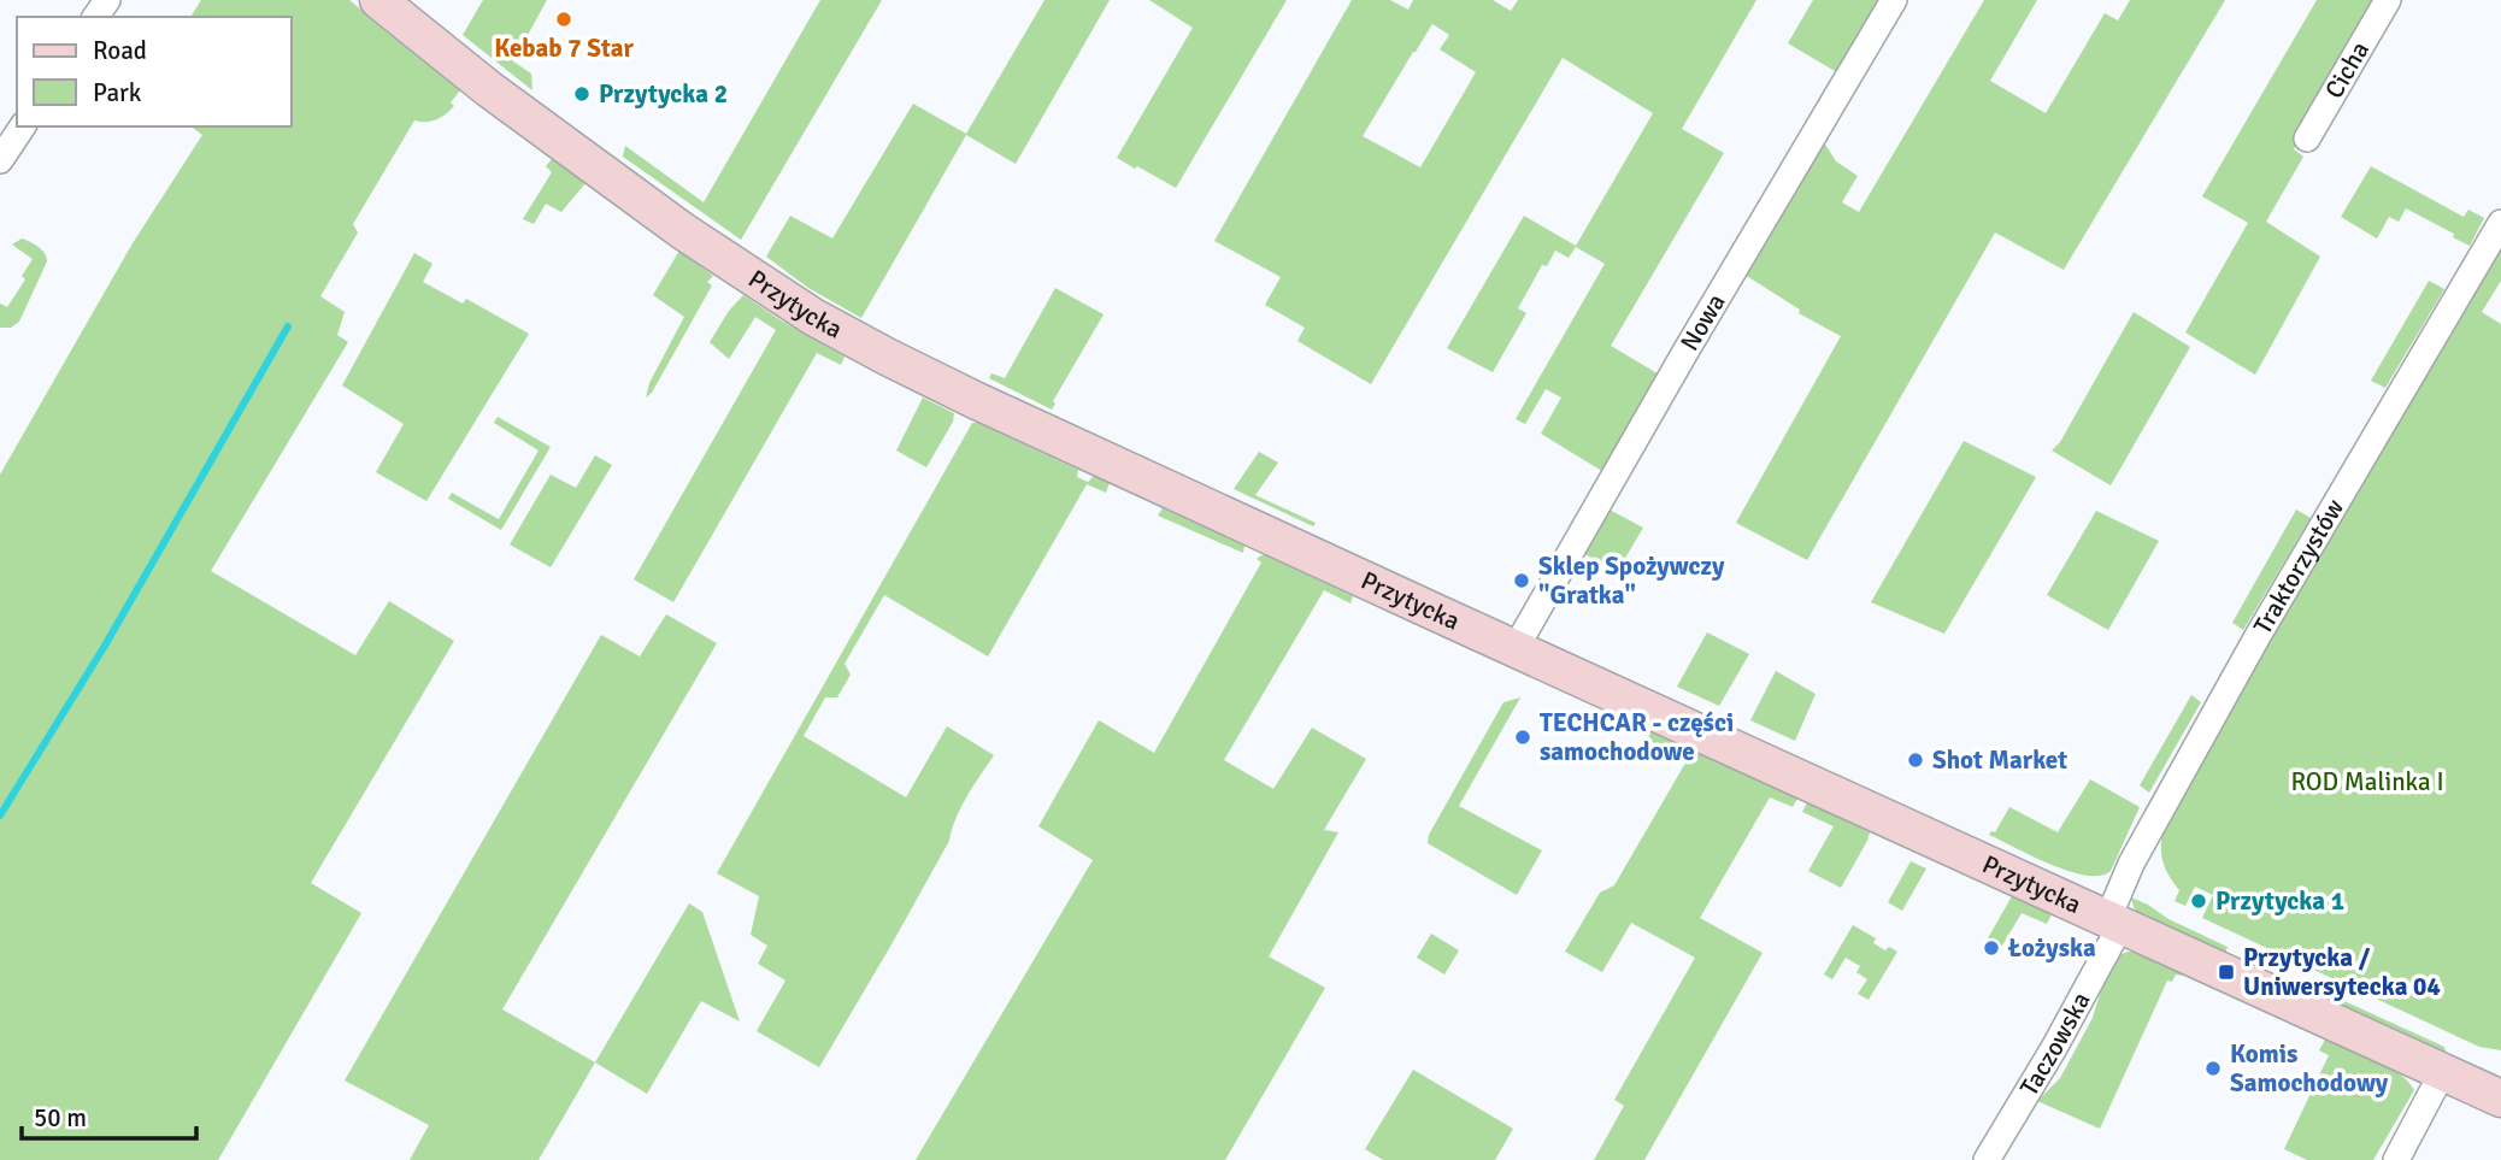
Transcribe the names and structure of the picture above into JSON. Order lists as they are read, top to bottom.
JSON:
{
  "streets": {
    "main road": ["Przytycka"],
    "street": [
      "Cicha",
      "Nowa",
      "Traktorzystów",
      "Taczowska"
    ]
  },
  "crossings": [
    ["Przytycka", "Nowa"],
    ["Przytycka", "Traktorzystów"],
    ["Przytycka", "Taczowska"],
    ["Traktorzystów", "Taczowska"]
  ],
  "parks": ["ROD Malinka I"],
  "places": {
    "other": [
      "Kebab 7 Star",
      "Przytycka 2",
      "Sklep Spożywczy \"Gratka\"",
      "TECHCAR - części samochodowe",
      "Shot Market",
      "Przytycka 1",
      "Łożyska",
      "Komis Samochodowy"
    ],
    "transit": ["Przytycka / Uniwersytecka 04"]
  },
  "legend": ["Road", "Park"],
  "scale_bar": "50 m"
}
